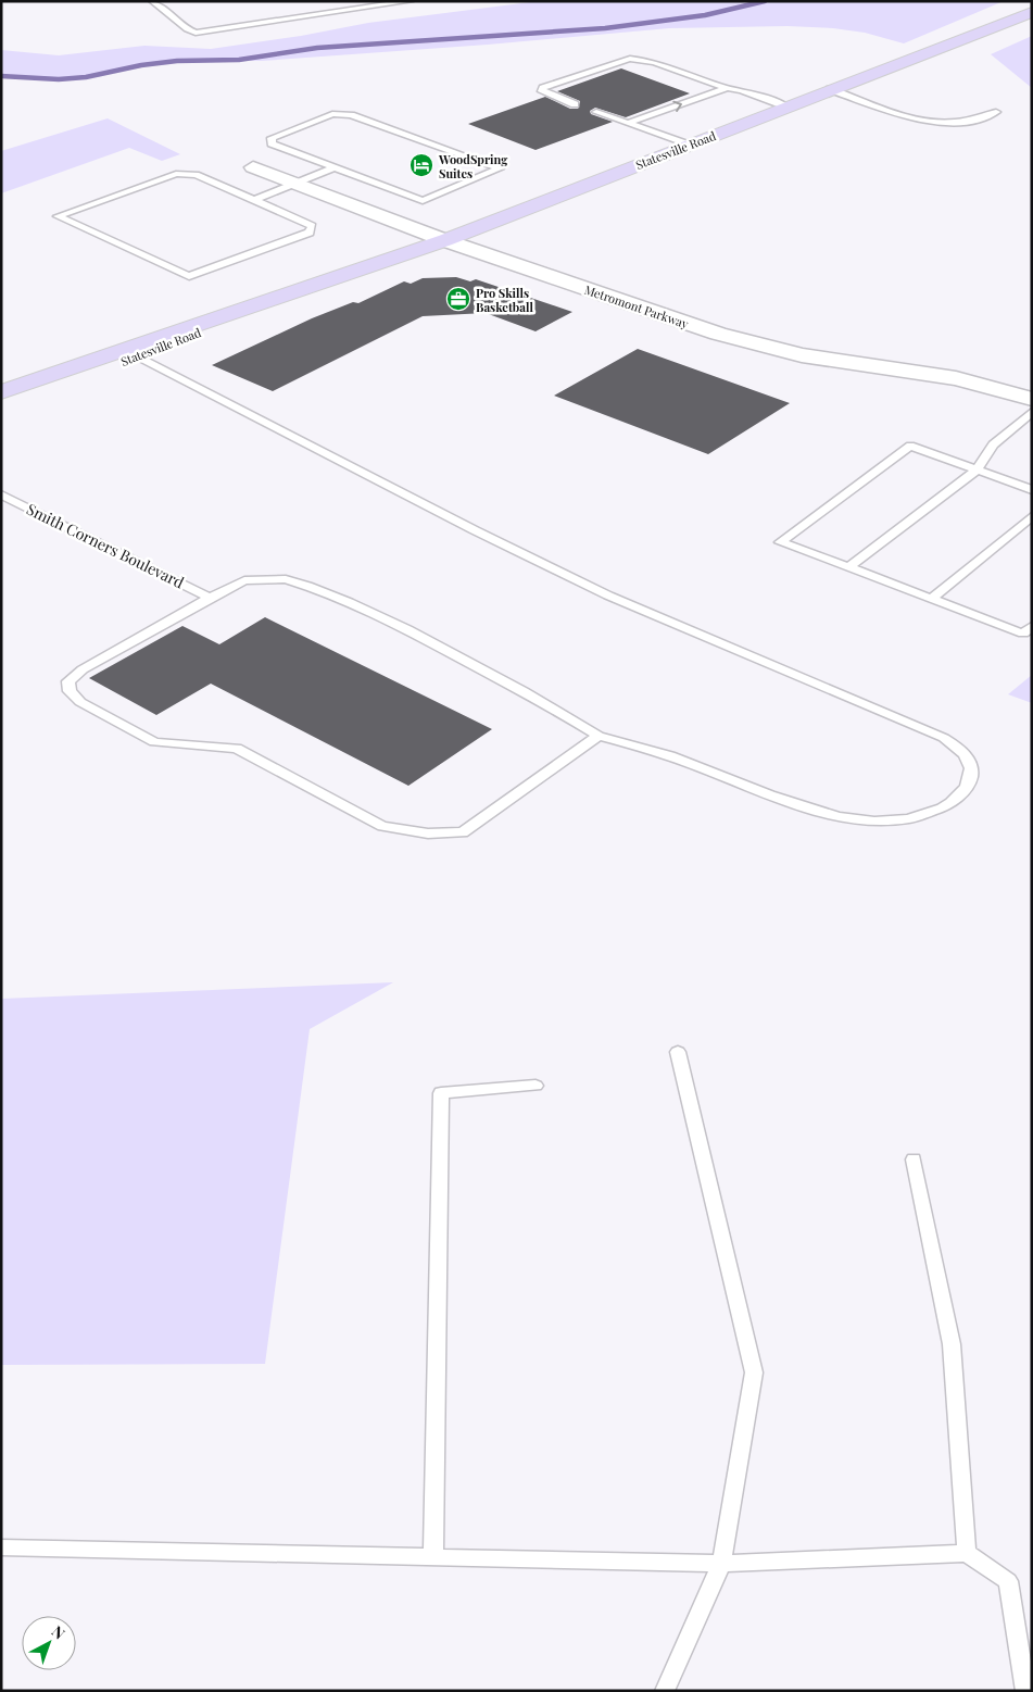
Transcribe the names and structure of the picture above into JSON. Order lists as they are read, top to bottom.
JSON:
{
  "streets": {
    "main road": ["Statesville Road"],
    "street": ["Metromont Parkway"],
    "lane": ["Smith Corners Boulevard"]
  },
  "crossings": [
    ["Statesville Road", "Metromont Parkway"]
  ],
  "places": {
    "hotel": ["WoodSpring Suites"],
    "office": ["Pro Skills Basketball"]
  },
  "north": "top right"
}
